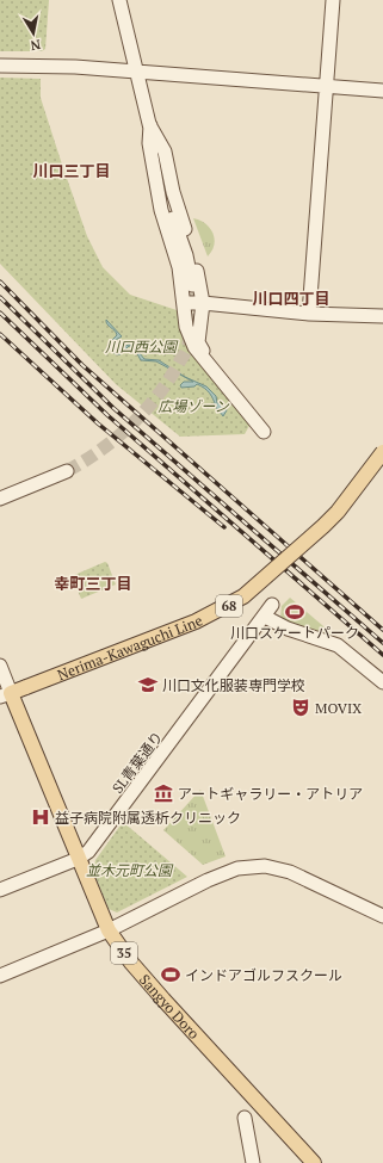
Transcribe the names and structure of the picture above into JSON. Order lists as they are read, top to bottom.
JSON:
{
  "streets": {
    "main road": [
      "68",
      "Nerima-Kawaguchi Line",
      "35",
      "Sangyo Doro"
    ],
    "street": ["SL青葉通り"]
  },
  "crossings": [
    ["Nerima-Kawaguchi Line", "Sangyo Doro"],
    ["SL青葉通り", "Sangyo Doro"]
  ],
  "districts": ["川口三丁目", "川口四丁目", "幸町三丁目"],
  "parks": ["川口西公園", "広場ゾーン", "並木元町公園"],
  "places": {
    "sports": ["川口スケートパーク", "インドアゴルフスクール"],
    "school or university": ["川口文化服装専門学校"],
    "theatre": ["MOVIX"],
    "museum": ["アートギャラリー・アトリア"],
    "hospital": ["益子病院附属透析クリニック"]
  },
  "north": "bottom"
}
